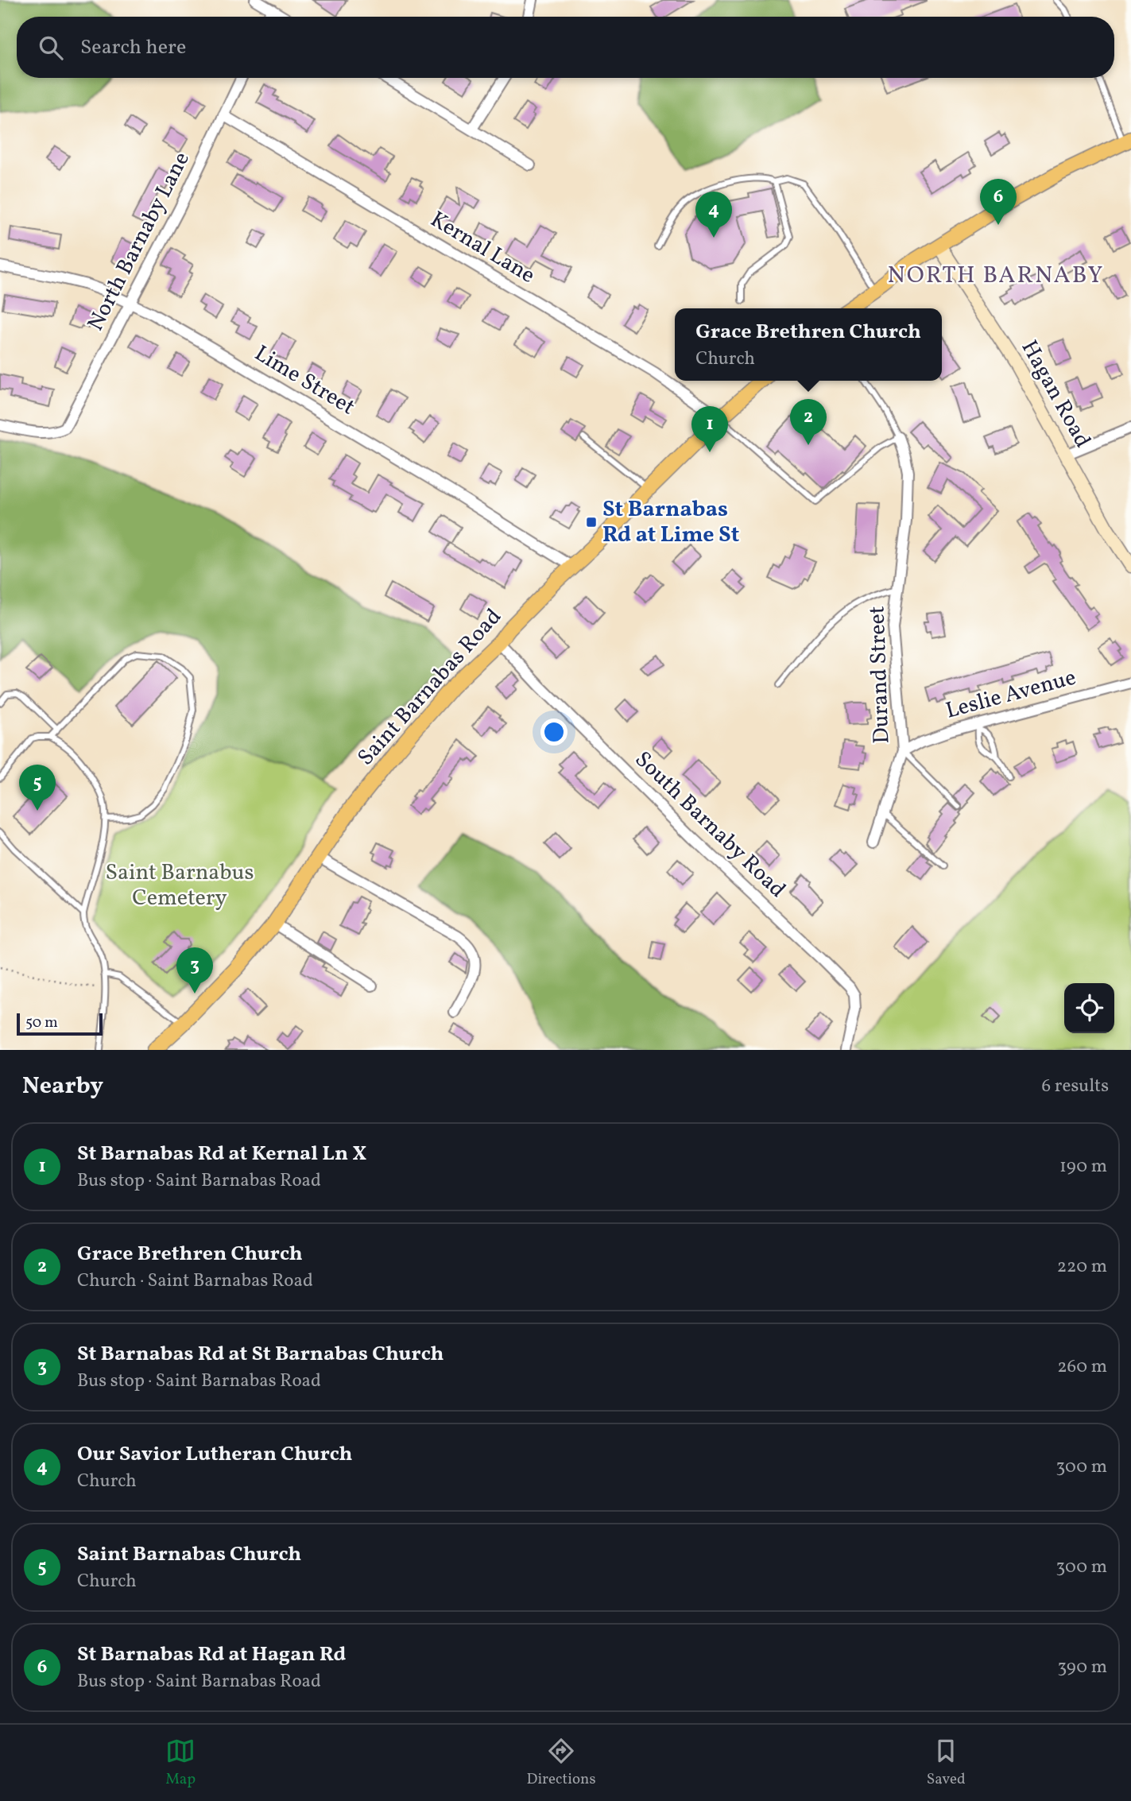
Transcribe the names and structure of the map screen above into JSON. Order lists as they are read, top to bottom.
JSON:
{
  "streets": {
    "main road": ["Saint Barnabas Road"],
    "street": [
      "North Barnaby Lane",
      "Kernal Lane",
      "Lime Street",
      "Hagan Road",
      "Durand Street",
      "Leslie Avenue",
      "South Barnaby Road"
    ]
  },
  "crossings": [
    ["North Barnaby Lane", "Kernal Lane"],
    ["North Barnaby Lane", "Lime Street"],
    ["Kernal Lane", "Saint Barnabas Road"],
    ["Lime Street", "Saint Barnabas Road"],
    ["Durand Street", "Leslie Avenue"],
    ["Saint Barnabas Road", "South Barnaby Road"]
  ],
  "districts": ["NORTH BARNABY"],
  "parks": ["Saint Barnabus Cemetery"],
  "places": {
    "transit": ["St Barnabas Rd at Lime St"]
  },
  "scale_bar": "50 m",
  "page": {
    "search": "Search here",
    "pins": [
      "6",
      "4",
      "2",
      "1",
      "5",
      "3"
    ],
    "popup": ["Grace Brethren Church", "Church"],
    "scale": "50 m",
    "heading": ["Nearby", "6 results"],
    "list": [
      {
        "mark": "1",
        "name": "St Barnabas Rd at Kernal Ln X",
        "note": "Bus stop · Saint Barnabas Road",
        "value": "190 m"
      },
      {
        "mark": "2",
        "name": "Grace Brethren Church",
        "note": "Church · Saint Barnabas Road",
        "value": "220 m"
      },
      {
        "mark": "3",
        "name": "St Barnabas Rd at St Barnabas Church",
        "note": "Bus stop · Saint Barnabas Road",
        "value": "260 m"
      },
      {
        "mark": "4",
        "name": "Our Savior Lutheran Church",
        "note": "Church",
        "value": "300 m"
      },
      {
        "mark": "5",
        "name": "Saint Barnabas Church",
        "note": "Church",
        "value": "300 m"
      },
      {
        "mark": "6",
        "name": "St Barnabas Rd at Hagan Rd",
        "note": "Bus stop · Saint Barnabas Road",
        "value": "390 m"
      }
    ],
    "nav": ["Map", "Directions", "Saved"]
  }
}
